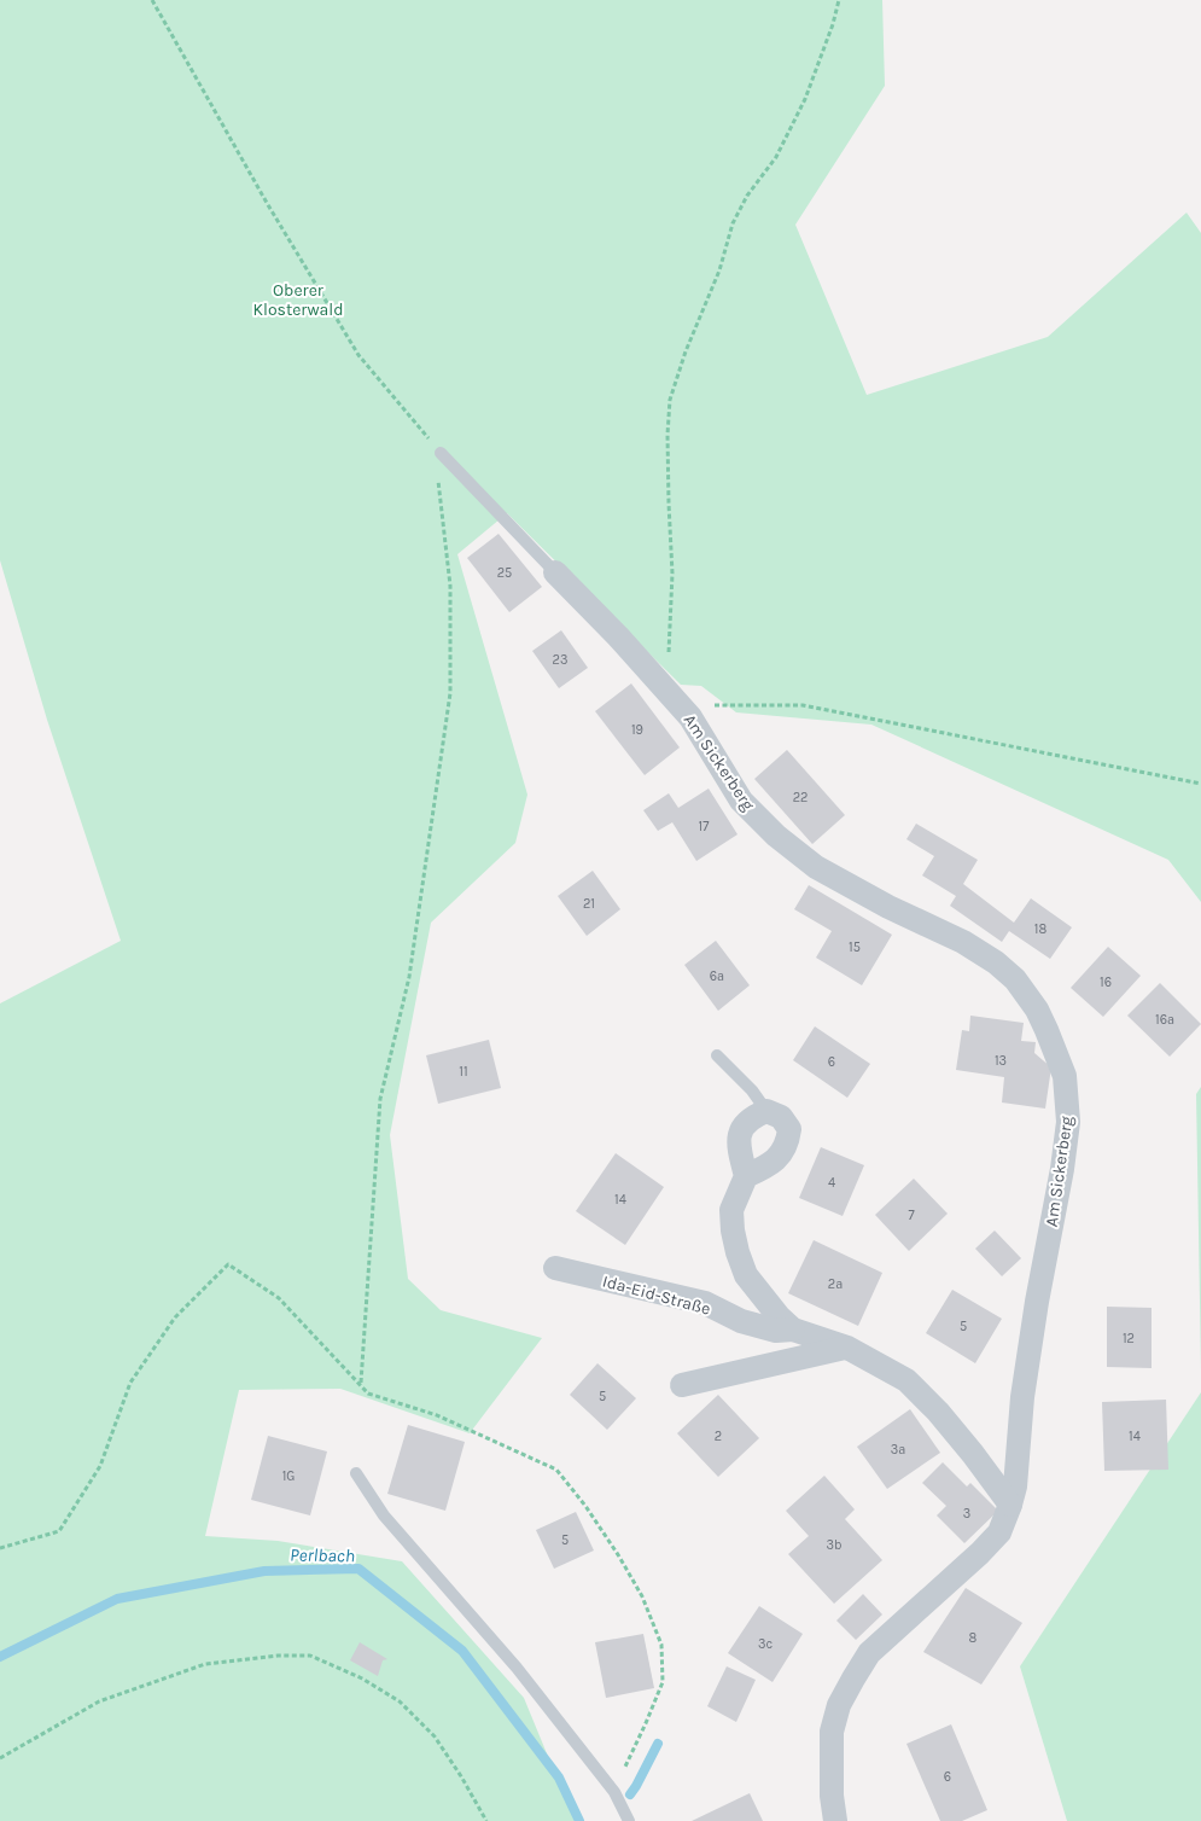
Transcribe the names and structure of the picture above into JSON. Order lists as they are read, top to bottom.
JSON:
{
  "streets": {
    "street": ["Am Sickerberg", "Ida-Eid-Straße"]
  },
  "crossings": [
    ["Am Sickerberg", "Ida-Eid-Straße"]
  ],
  "water": ["Perlbach"],
  "parks": ["Oberer Klosterwald"],
  "house_numbers": [
    "25",
    "23",
    "19",
    "22",
    "17",
    "21",
    "18",
    "15",
    "6a",
    "16",
    "16a",
    "13",
    "6",
    "11",
    "4",
    "14",
    "7",
    "2a",
    "5",
    "12",
    "5",
    "2",
    "14",
    "3a",
    "1G",
    "3",
    "5",
    "3b",
    "8",
    "3c",
    "6"
  ]
}
